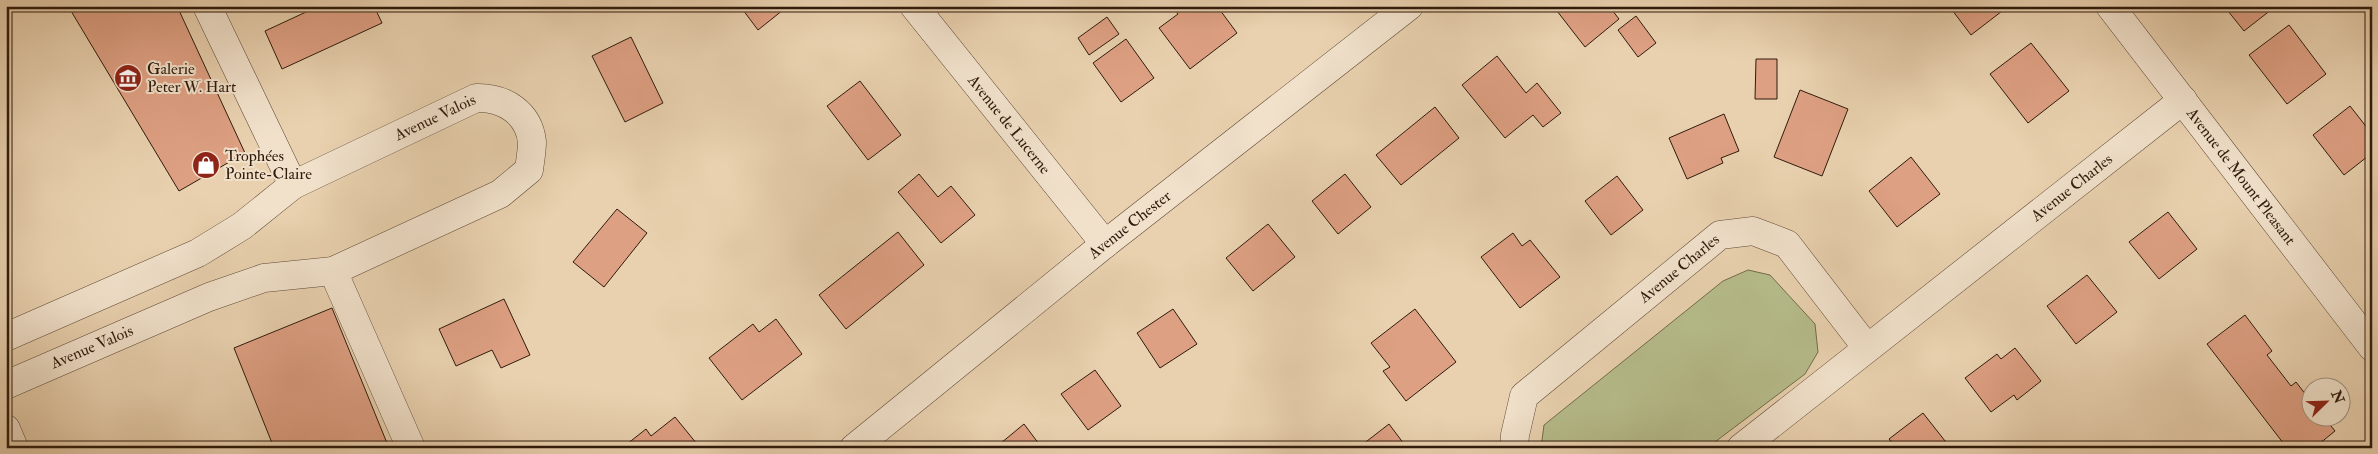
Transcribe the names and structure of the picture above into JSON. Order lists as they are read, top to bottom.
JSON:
{
  "streets": {
    "street": [
      "Avenue Valois",
      "Avenue de Lucerne",
      "Avenue de Mount Pleasant",
      "Avenue Charles",
      "Avenue Chester"
    ]
  },
  "crossings": [
    ["Avenue de Lucerne", "Avenue Chester"],
    ["Avenue de Mount Pleasant", "Avenue Charles"]
  ],
  "places": {
    "museum": ["Galerie Peter W. Hart"],
    "shop": ["Trophées Pointe-Claire"]
  },
  "north": "top right"
}
